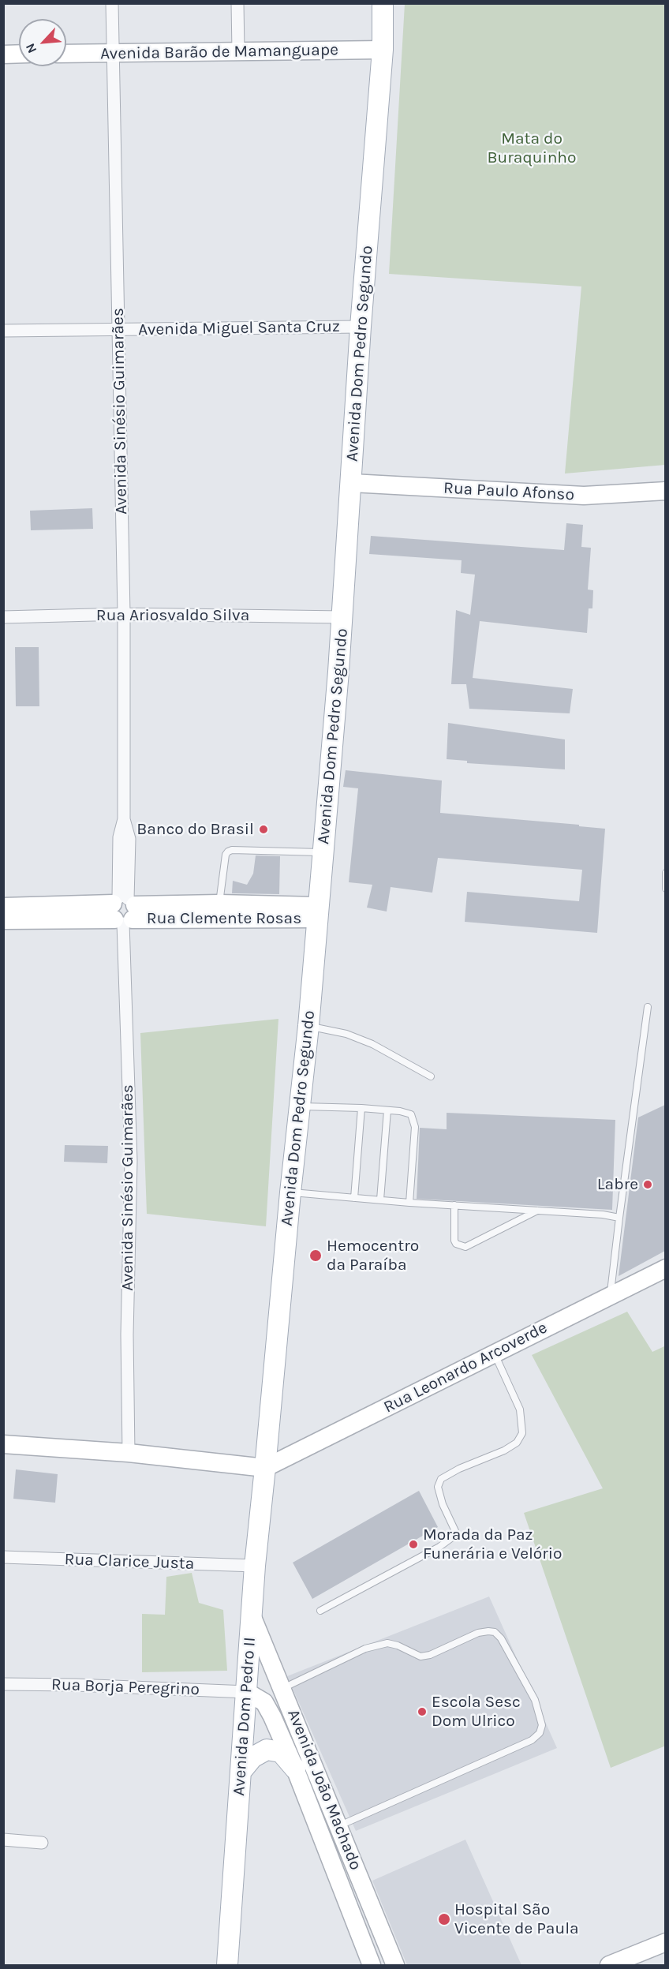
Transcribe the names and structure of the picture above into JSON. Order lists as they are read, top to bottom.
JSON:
{
  "streets": {
    "main road": [
      "Avenida Barão de Mamanguape",
      "Avenida Dom Pedro Segundo",
      "Rua Paulo Afonso",
      "Rua Clemente Rosas",
      "Rua Leonardo Arcoverde",
      "Avenida Dom Pedro II",
      "Avenida João Machado"
    ],
    "street": [
      "Avenida Miguel Santa Cruz",
      "Avenida Sinésio Guimarães",
      "Rua Ariosvaldo Silva",
      "Rua Clarice Justa",
      "Rua Borja Peregrino"
    ]
  },
  "crossings": [
    ["Avenida Barão de Mamanguape", "Avenida Dom Pedro Segundo"],
    ["Avenida Barão de Mamanguape", "Avenida Sinésio Guimarães"],
    ["Avenida Miguel Santa Cruz", "Avenida Dom Pedro Segundo"],
    ["Avenida Miguel Santa Cruz", "Avenida Sinésio Guimarães"],
    ["Avenida Dom Pedro Segundo", "Rua Paulo Afonso"],
    ["Avenida Dom Pedro Segundo", "Rua Ariosvaldo Silva"],
    ["Avenida Dom Pedro Segundo", "Rua Clemente Rosas"],
    ["Avenida Dom Pedro Segundo", "Rua Leonardo Arcoverde"],
    ["Avenida Dom Pedro Segundo", "Avenida Dom Pedro II"],
    ["Avenida Sinésio Guimarães", "Rua Ariosvaldo Silva"],
    ["Avenida Sinésio Guimarães", "Rua Clemente Rosas"],
    ["Rua Leonardo Arcoverde", "Avenida Dom Pedro II"],
    ["Rua Clarice Justa", "Avenida Dom Pedro II"],
    ["Rua Borja Peregrino", "Avenida Dom Pedro II"],
    ["Rua Borja Peregrino", "Avenida João Machado"],
    ["Avenida Dom Pedro II", "Avenida João Machado"]
  ],
  "parks": ["Mata do Buraquinho"],
  "places": [
    "Banco do Brasil",
    "Labre",
    "Hemocentro da Paraíba",
    "Morada da Paz Funerária e Velório",
    "Escola Sesc Dom Ulrico",
    "Hospital São Vicente de Paula"
  ],
  "north": "bottom left"
}
